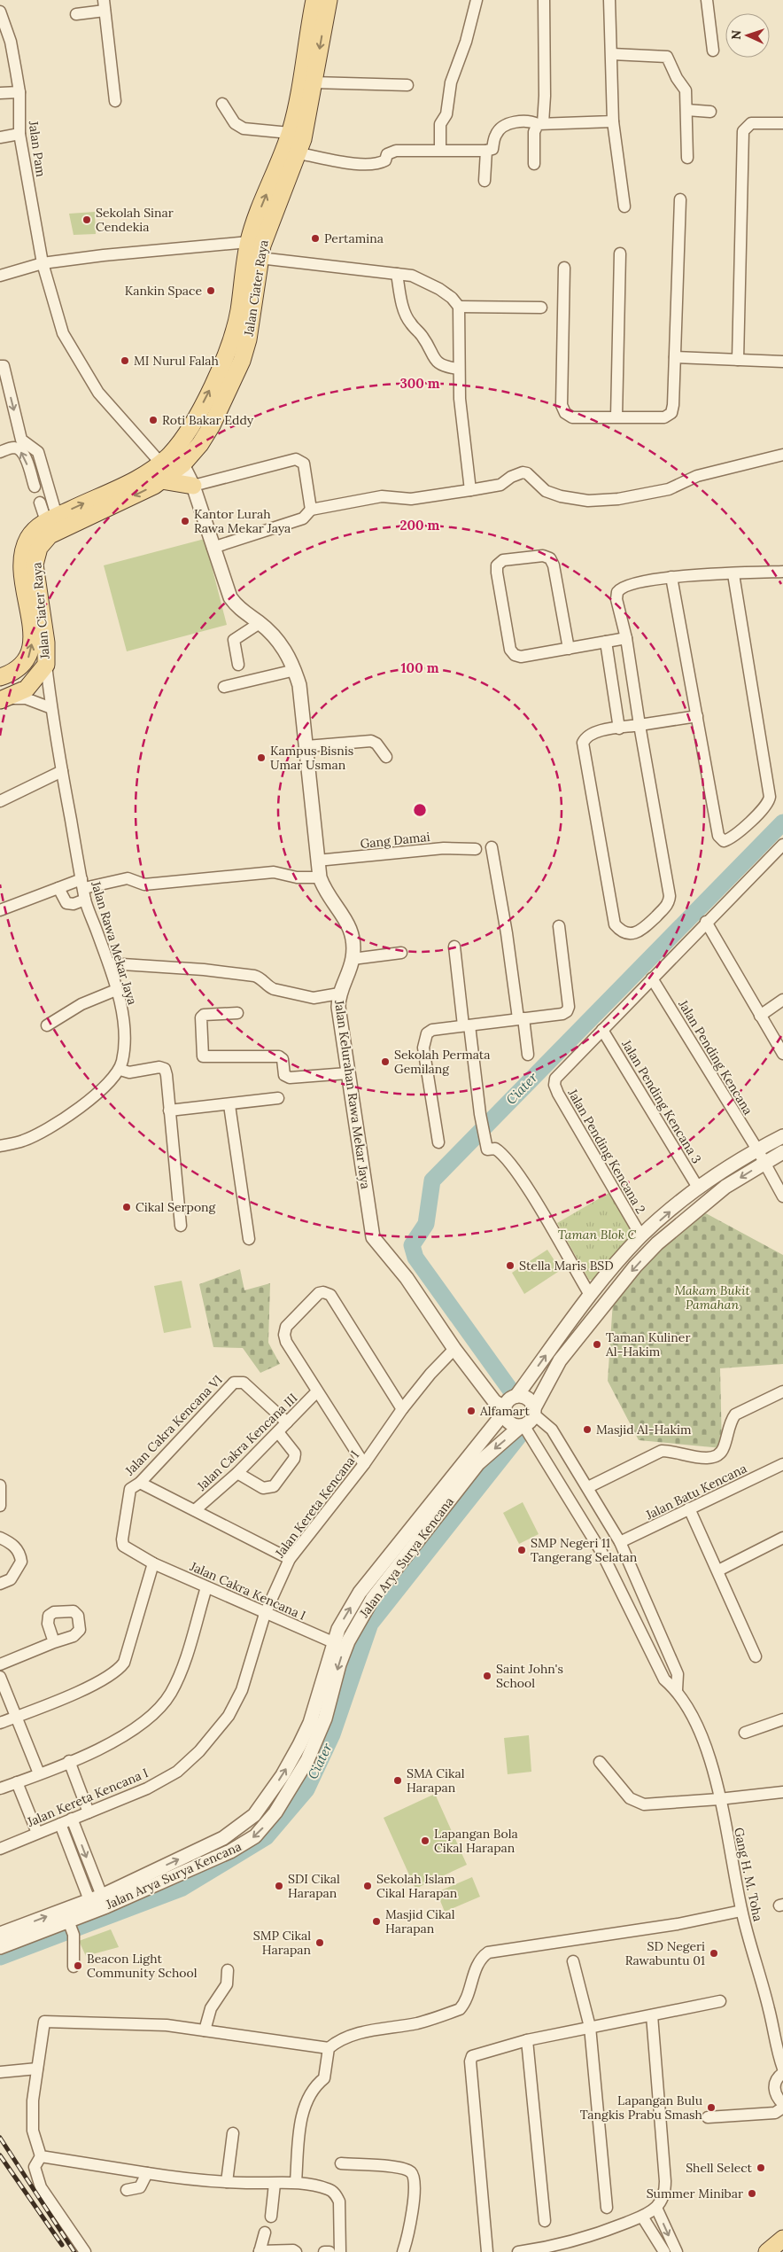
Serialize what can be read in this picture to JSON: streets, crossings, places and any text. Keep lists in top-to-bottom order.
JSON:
{
  "streets": {
    "main road": ["Jalan Ciater Raya"],
    "street": [
      "Jalan Pam",
      "Gang Damai",
      "Jalan Rawa Mekar Jaya",
      "Jalan Pending Kencana",
      "Jalan Kelurahan Rawa Mekar Jaya",
      "Jalan Pending Kencana 3",
      "Jalan Pending Kencana 2",
      "Jalan Cakra Kencana VI",
      "Jalan Cakra Kencana III",
      "Jalan Batu Kencana",
      "Jalan Kereta Kencana I",
      "Jalan Arya Surya Kencana",
      "Jalan Cakra Kencana I",
      "Gang H. M. Toha"
    ]
  },
  "crossings": [
    ["Jalan Pam", "Jalan Ciater Raya"],
    ["Jalan Ciater Raya", "Jalan Rawa Mekar Jaya"],
    ["Jalan Ciater Raya", "Jalan Kelurahan Rawa Mekar Jaya"],
    ["Gang Damai", "Jalan Kelurahan Rawa Mekar Jaya"],
    ["Jalan Kelurahan Rawa Mekar Jaya", "Jalan Kereta Kencana I"],
    ["Jalan Kelurahan Rawa Mekar Jaya", "Jalan Arya Surya Kencana"],
    ["Jalan Pending Kencana 3", "Jalan Pending Kencana 2"],
    ["Jalan Cakra Kencana VI", "Jalan Cakra Kencana III"],
    ["Jalan Cakra Kencana VI", "Jalan Cakra Kencana I"],
    ["Jalan Kereta Kencana I", "Jalan Cakra Kencana I"],
    ["Jalan Arya Surya Kencana", "Jalan Cakra Kencana I"]
  ],
  "water": ["Ciater"],
  "parks": ["Taman Blok C", "Makam Bukit Pamahan"],
  "places": [
    "Sekolah Sinar Cendekia",
    "Pertamina",
    "Kankin Space",
    "MI Nurul Falah",
    "Roti Bakar Eddy",
    "Kantor Lurah Rawa Mekar Jaya",
    "Kampus Bisnis Umar Usman",
    "Sekolah Permata Gemilang",
    "Cikal Serpong",
    "Stella Maris BSD",
    "Taman Kuliner Al-Hakim",
    "Alfamart",
    "Masjid Al-Hakim",
    "SMP Negeri 11 Tangerang Selatan",
    "Saint John's School",
    "SMA Cikal Harapan",
    "Lapangan Bola Cikal Harapan",
    "SDI Cikal Harapan",
    "Sekolah Islam Cikal Harapan",
    "Masjid Cikal Harapan",
    "SMP Cikal Harapan",
    "SD Negeri Rawabuntu 01",
    "Beacon Light Community School",
    "Lapangan Bulu Tangkis Prabu Smash",
    "Shell Select",
    "Summer Minibar"
  ],
  "north": "left",
  "rings": ["300 m", "200 m", "100 m"]
}
